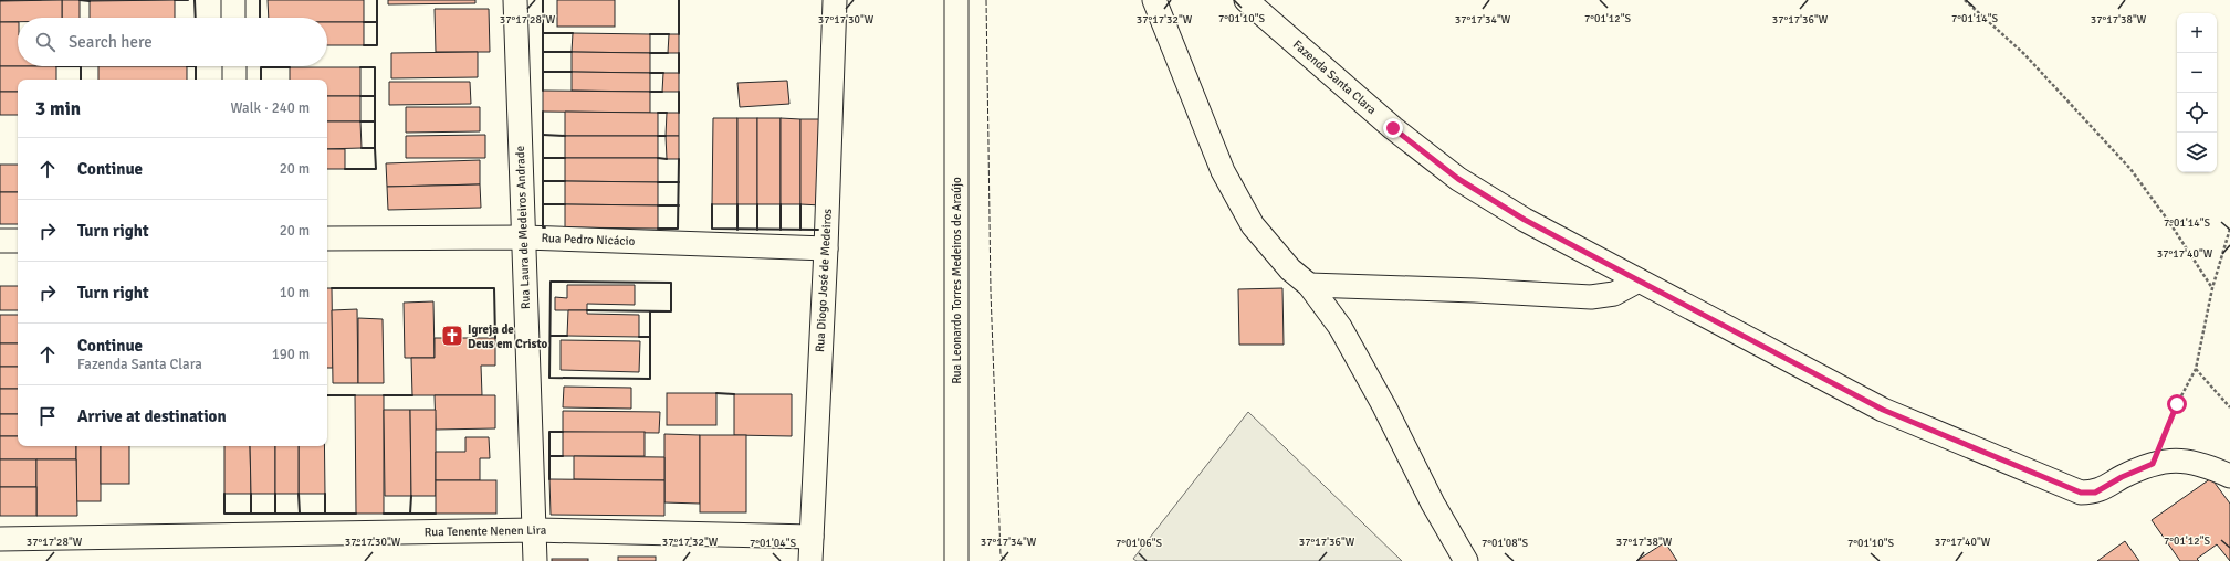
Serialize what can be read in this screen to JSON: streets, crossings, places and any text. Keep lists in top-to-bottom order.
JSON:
{
  "streets": {
    "street": [
      "Fazenda Santa Clara",
      "Rua Laura de Medeiros Andrade",
      "Rua Pedro Nicácio",
      "Rua Diogo José de Medeiros",
      "Rua Leonardo Torres Medeiros de Araújo",
      "Rua Tenente Nenen Lira"
    ]
  },
  "crossings": [
    ["Rua Laura de Medeiros Andrade", "Rua Pedro Nicácio"],
    ["Rua Laura de Medeiros Andrade", "Rua Tenente Nenen Lira"],
    ["Rua Pedro Nicácio", "Rua Diogo José de Medeiros"],
    ["Rua Diogo José de Medeiros", "Rua Tenente Nenen Lira"]
  ],
  "places": {
    "church": ["Igreja de Deus em Cristo"]
  },
  "page": {
    "map_buttons": ["+", "−"],
    "search": "Search here",
    "heading": ["3 min", "Walk · 240 m"],
    "list": [
      ["Continue", "20 m"],
      ["Turn right", "20 m"],
      ["Turn right", "10 m"],
      ["Continue", "Fazenda Santa Clara", "190 m"],
      "Arrive at destination"
    ]
  },
  "coordinates": [
    "7°01'10\"S",
    "7°01'12\"S",
    "7°01'14\"S",
    "37°17'28\"W",
    "37°17'30\"W",
    "37°17'32\"W",
    "37°17'34\"W",
    "37°17'36\"W",
    "37°17'38\"W",
    "37°17'40\"W",
    "7°01'04\"S",
    "7°01'06\"S",
    "7°01'08\"S"
  ]
}
